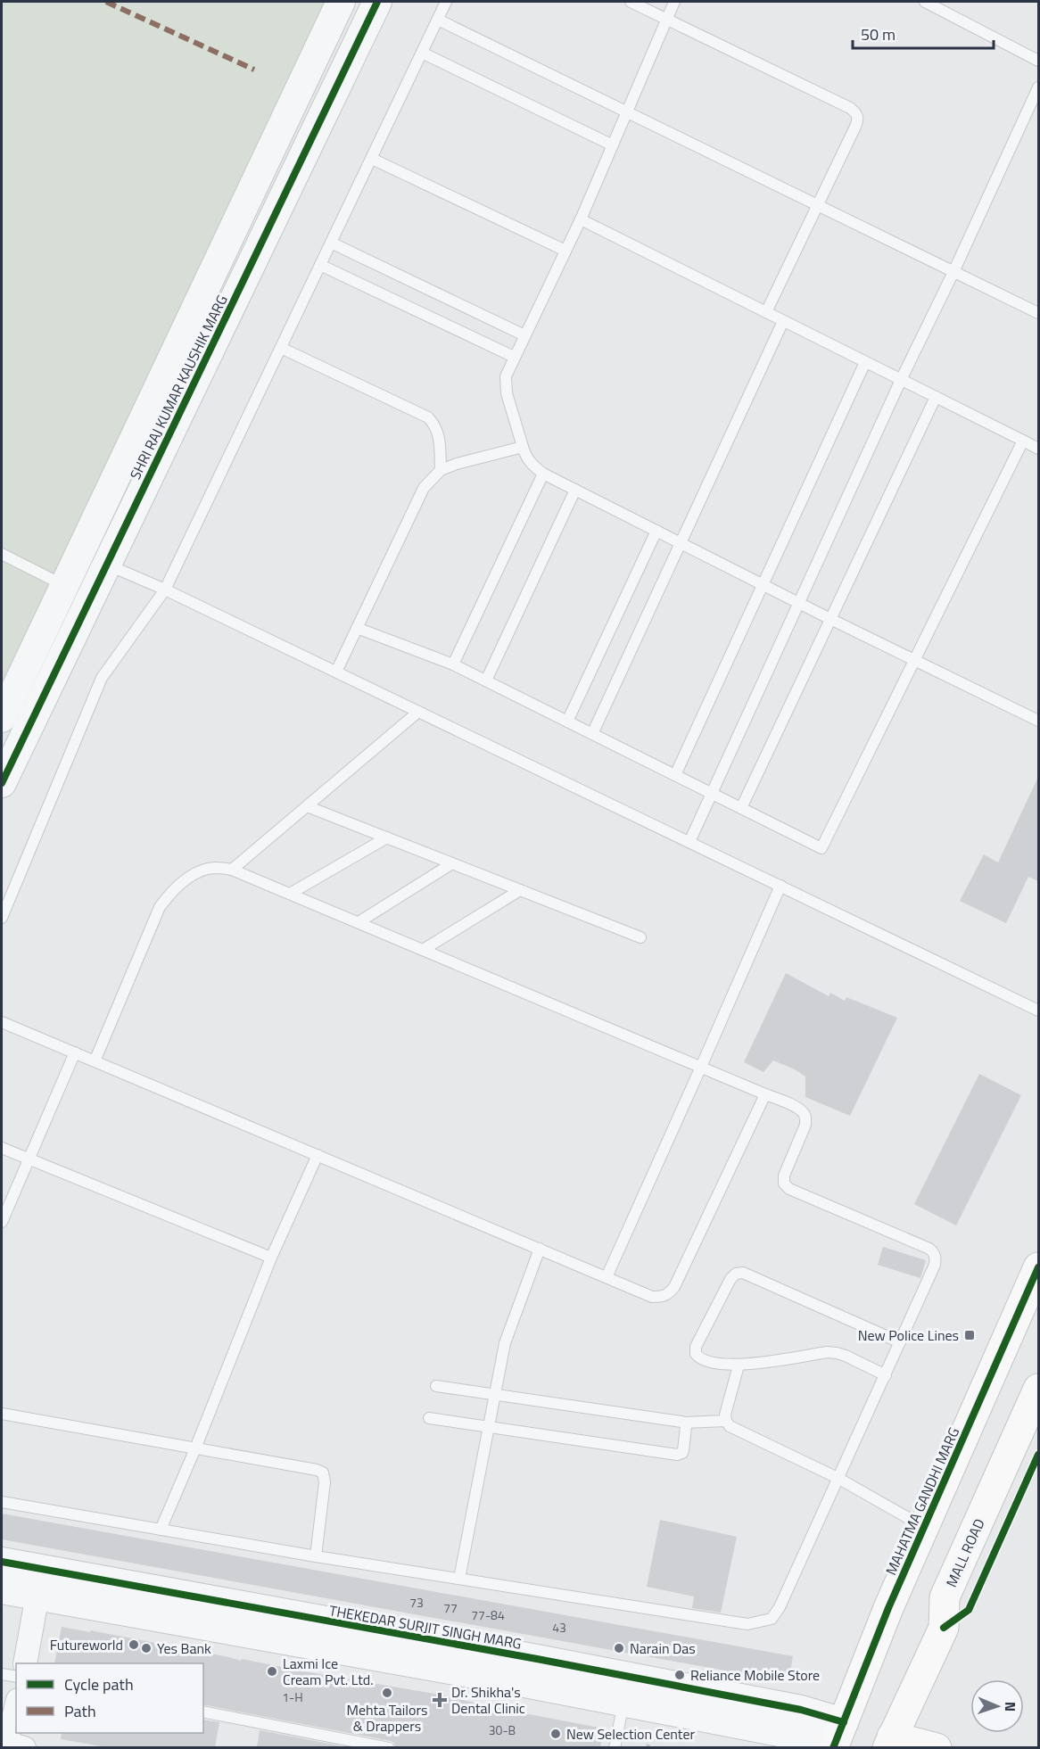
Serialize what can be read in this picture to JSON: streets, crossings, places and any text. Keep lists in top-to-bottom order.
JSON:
{
  "streets": {
    "main road": ["MAHATMA GANDHI MARG", "MALL ROAD"],
    "street": ["SHRI RAJ KUMAR KAUSHIK MARG", "THEKEDAR SURJIT SINGH MARG"]
  },
  "crossings": [
    ["MAHATMA GANDHI MARG", "THEKEDAR SURJIT SINGH MARG"]
  ],
  "places": {
    "transit": ["New Police Lines"],
    "other": [
      "Futureworld",
      "Yes Bank",
      "Narain Das",
      "Laxmi Ice Cream Pvt. Ltd.",
      "Reliance Mobile Store",
      "Mehta Tailors & Drappers",
      "New Selection Center"
    ],
    "health": ["Dr. Shikha's Dental Clinic"]
  },
  "house_numbers": [
    "73",
    "77",
    "77-84",
    "43",
    "1-H",
    "30-B"
  ],
  "legend": ["Cycle path", "Path"],
  "scale_bar": "50 m",
  "north": "right"
}
